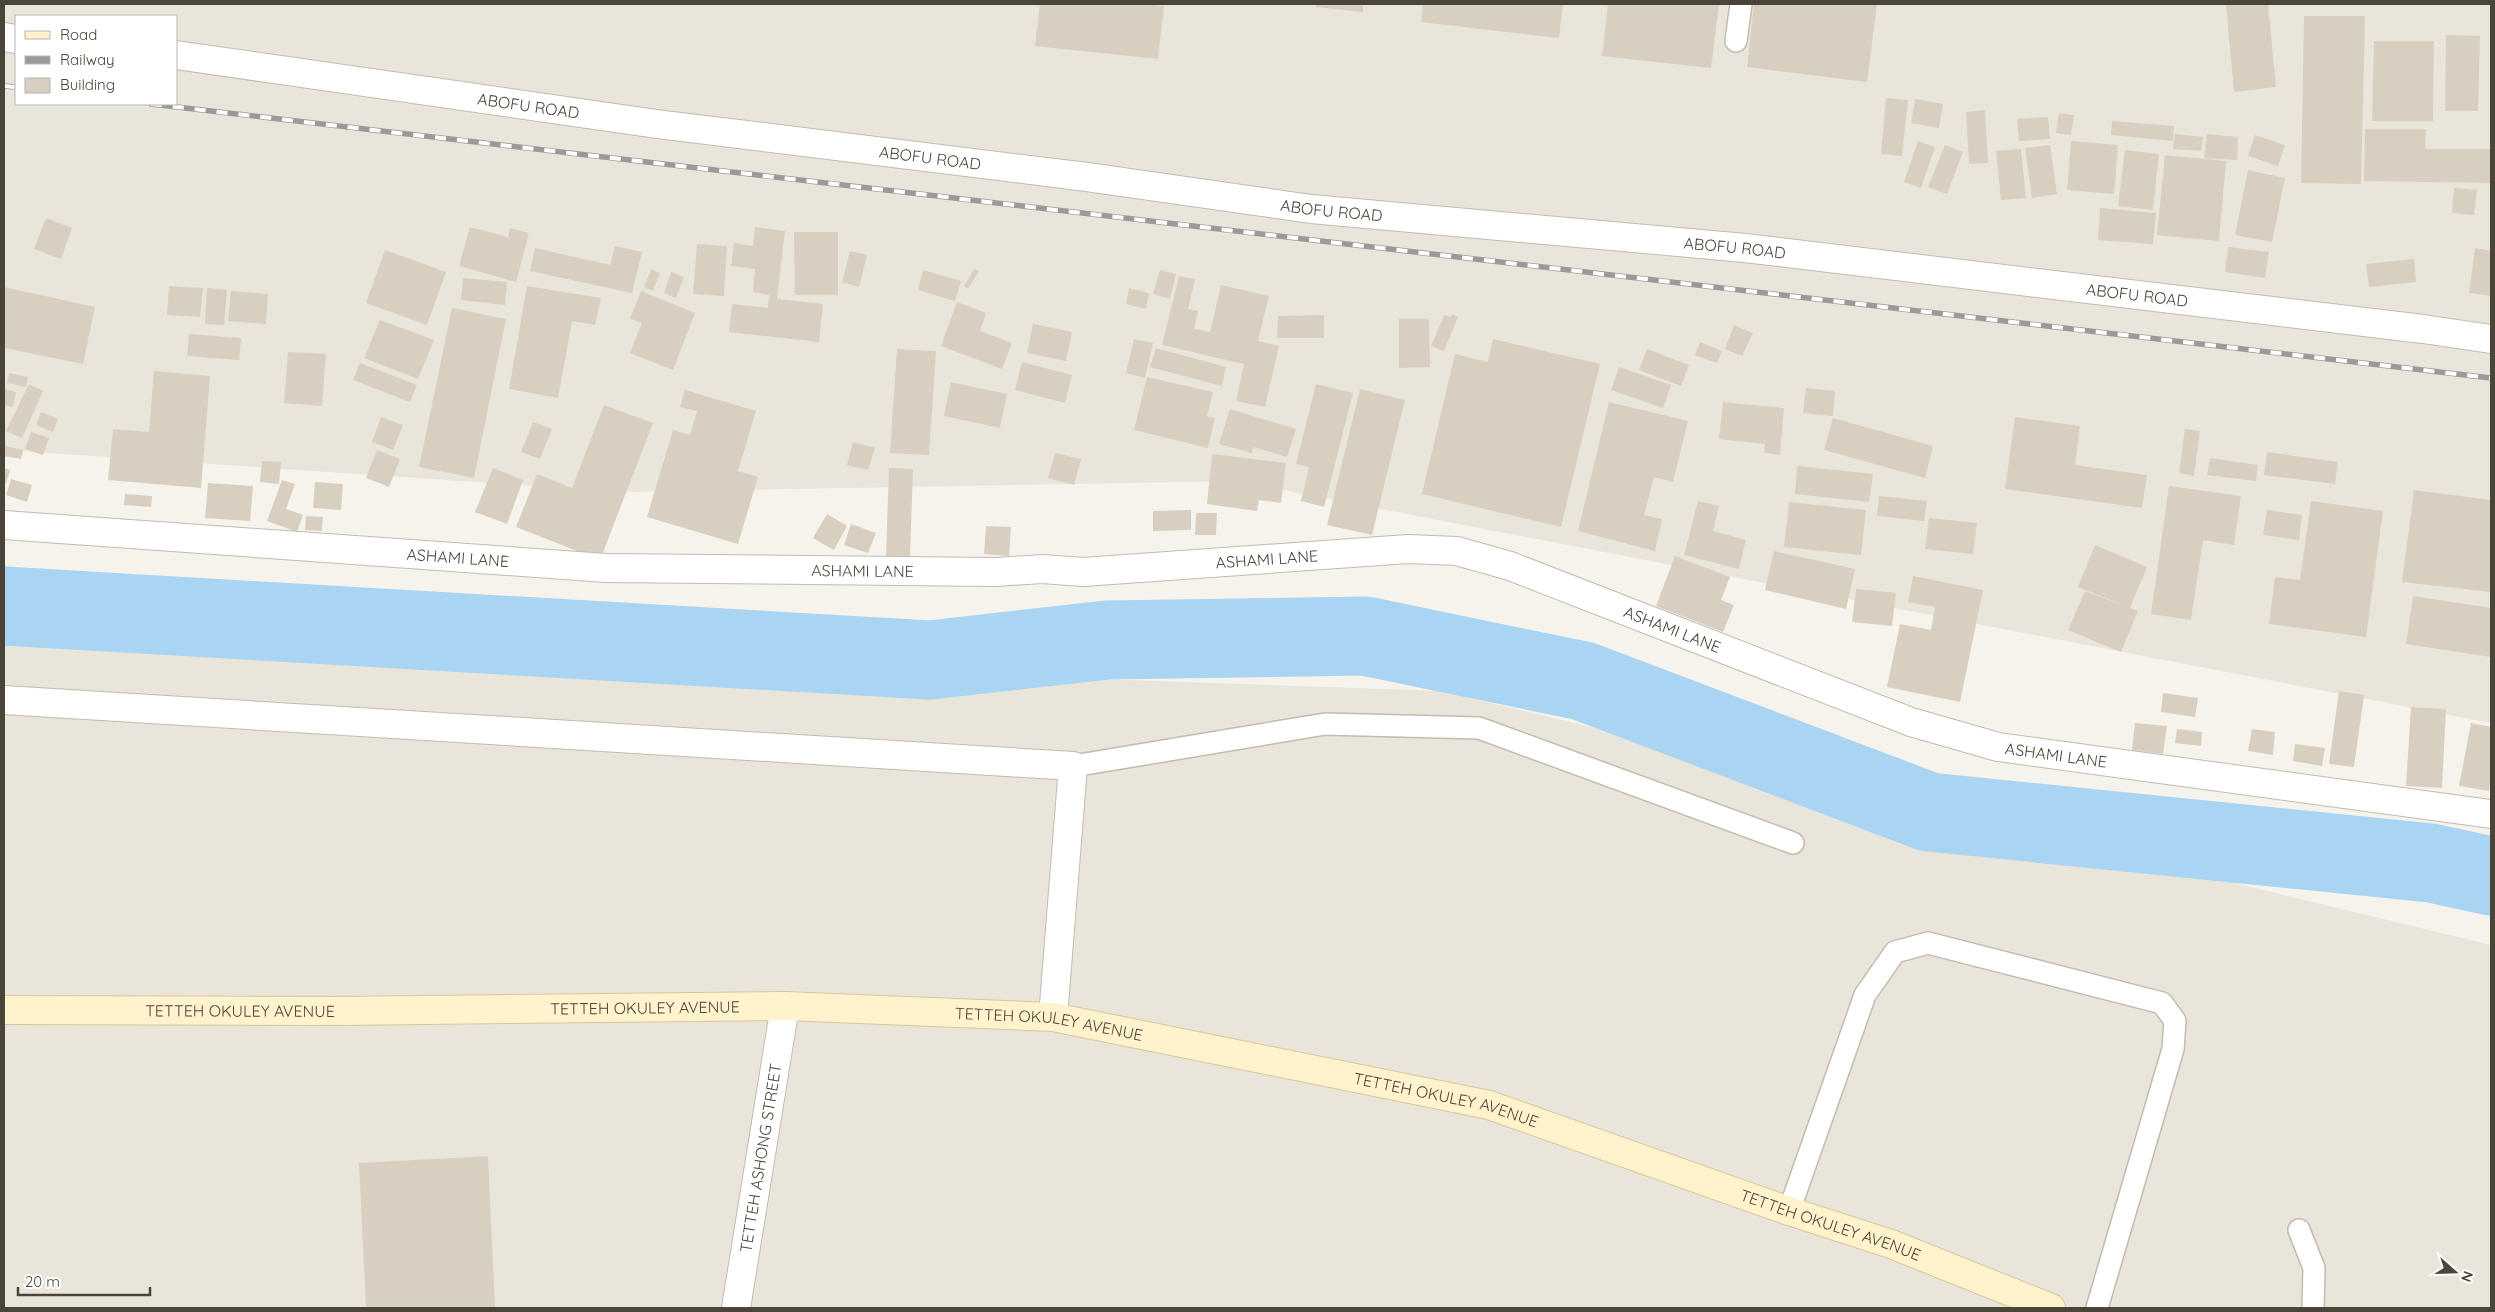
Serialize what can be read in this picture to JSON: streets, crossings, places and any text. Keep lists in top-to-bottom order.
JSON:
{
  "streets": {
    "street": [
      "ABOFU ROAD",
      "ASHAMI LANE",
      "TETTEH OKULEY AVENUE",
      "TETTEH ASHONG STREET"
    ]
  },
  "crossings": [
    ["TETTEH OKULEY AVENUE", "TETTEH ASHONG STREET"]
  ],
  "legend": ["Road", "Railway", "Building"],
  "scale_bar": "20 m",
  "north": "right"
}
